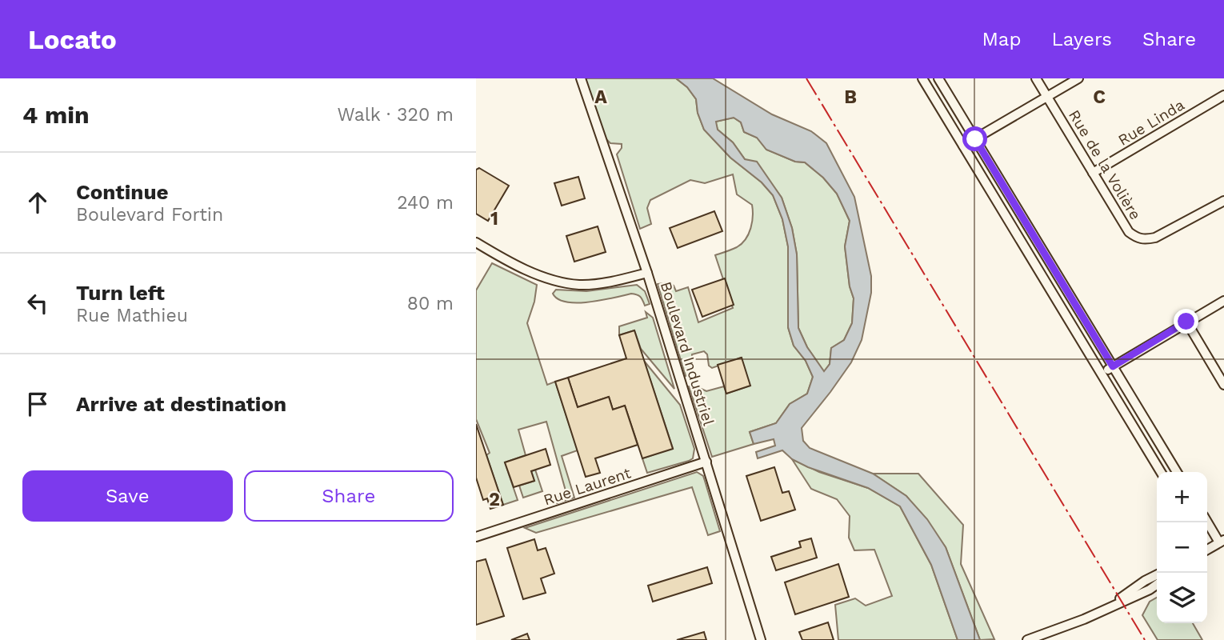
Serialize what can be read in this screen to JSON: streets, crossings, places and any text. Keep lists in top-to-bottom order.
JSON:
{
  "streets": {
    "street": [
      "Rue Linda",
      "Rue de la Volière",
      "Boulevard Industriel",
      "Rue Laurent"
    ]
  },
  "crossings": [
    ["Rue Linda", "Rue de la Volière"],
    ["Boulevard Industriel", "Rue Laurent"]
  ],
  "page": {
    "header": "Locato",
    "nav": ["Map", "Layers", "Share"],
    "heading": ["4 min", "Walk · 320 m"],
    "list": [
      ["Continue", "Boulevard Fortin", "240 m"],
      ["Turn left", "Rue Mathieu", "80 m"],
      "Arrive at destination"
    ],
    "buttons": ["Save", "Share"],
    "map_buttons": ["+", "−"]
  },
  "grid": {
    "columns": ["A", "B", "C"],
    "rows": ["1", "2"]
  }
}
